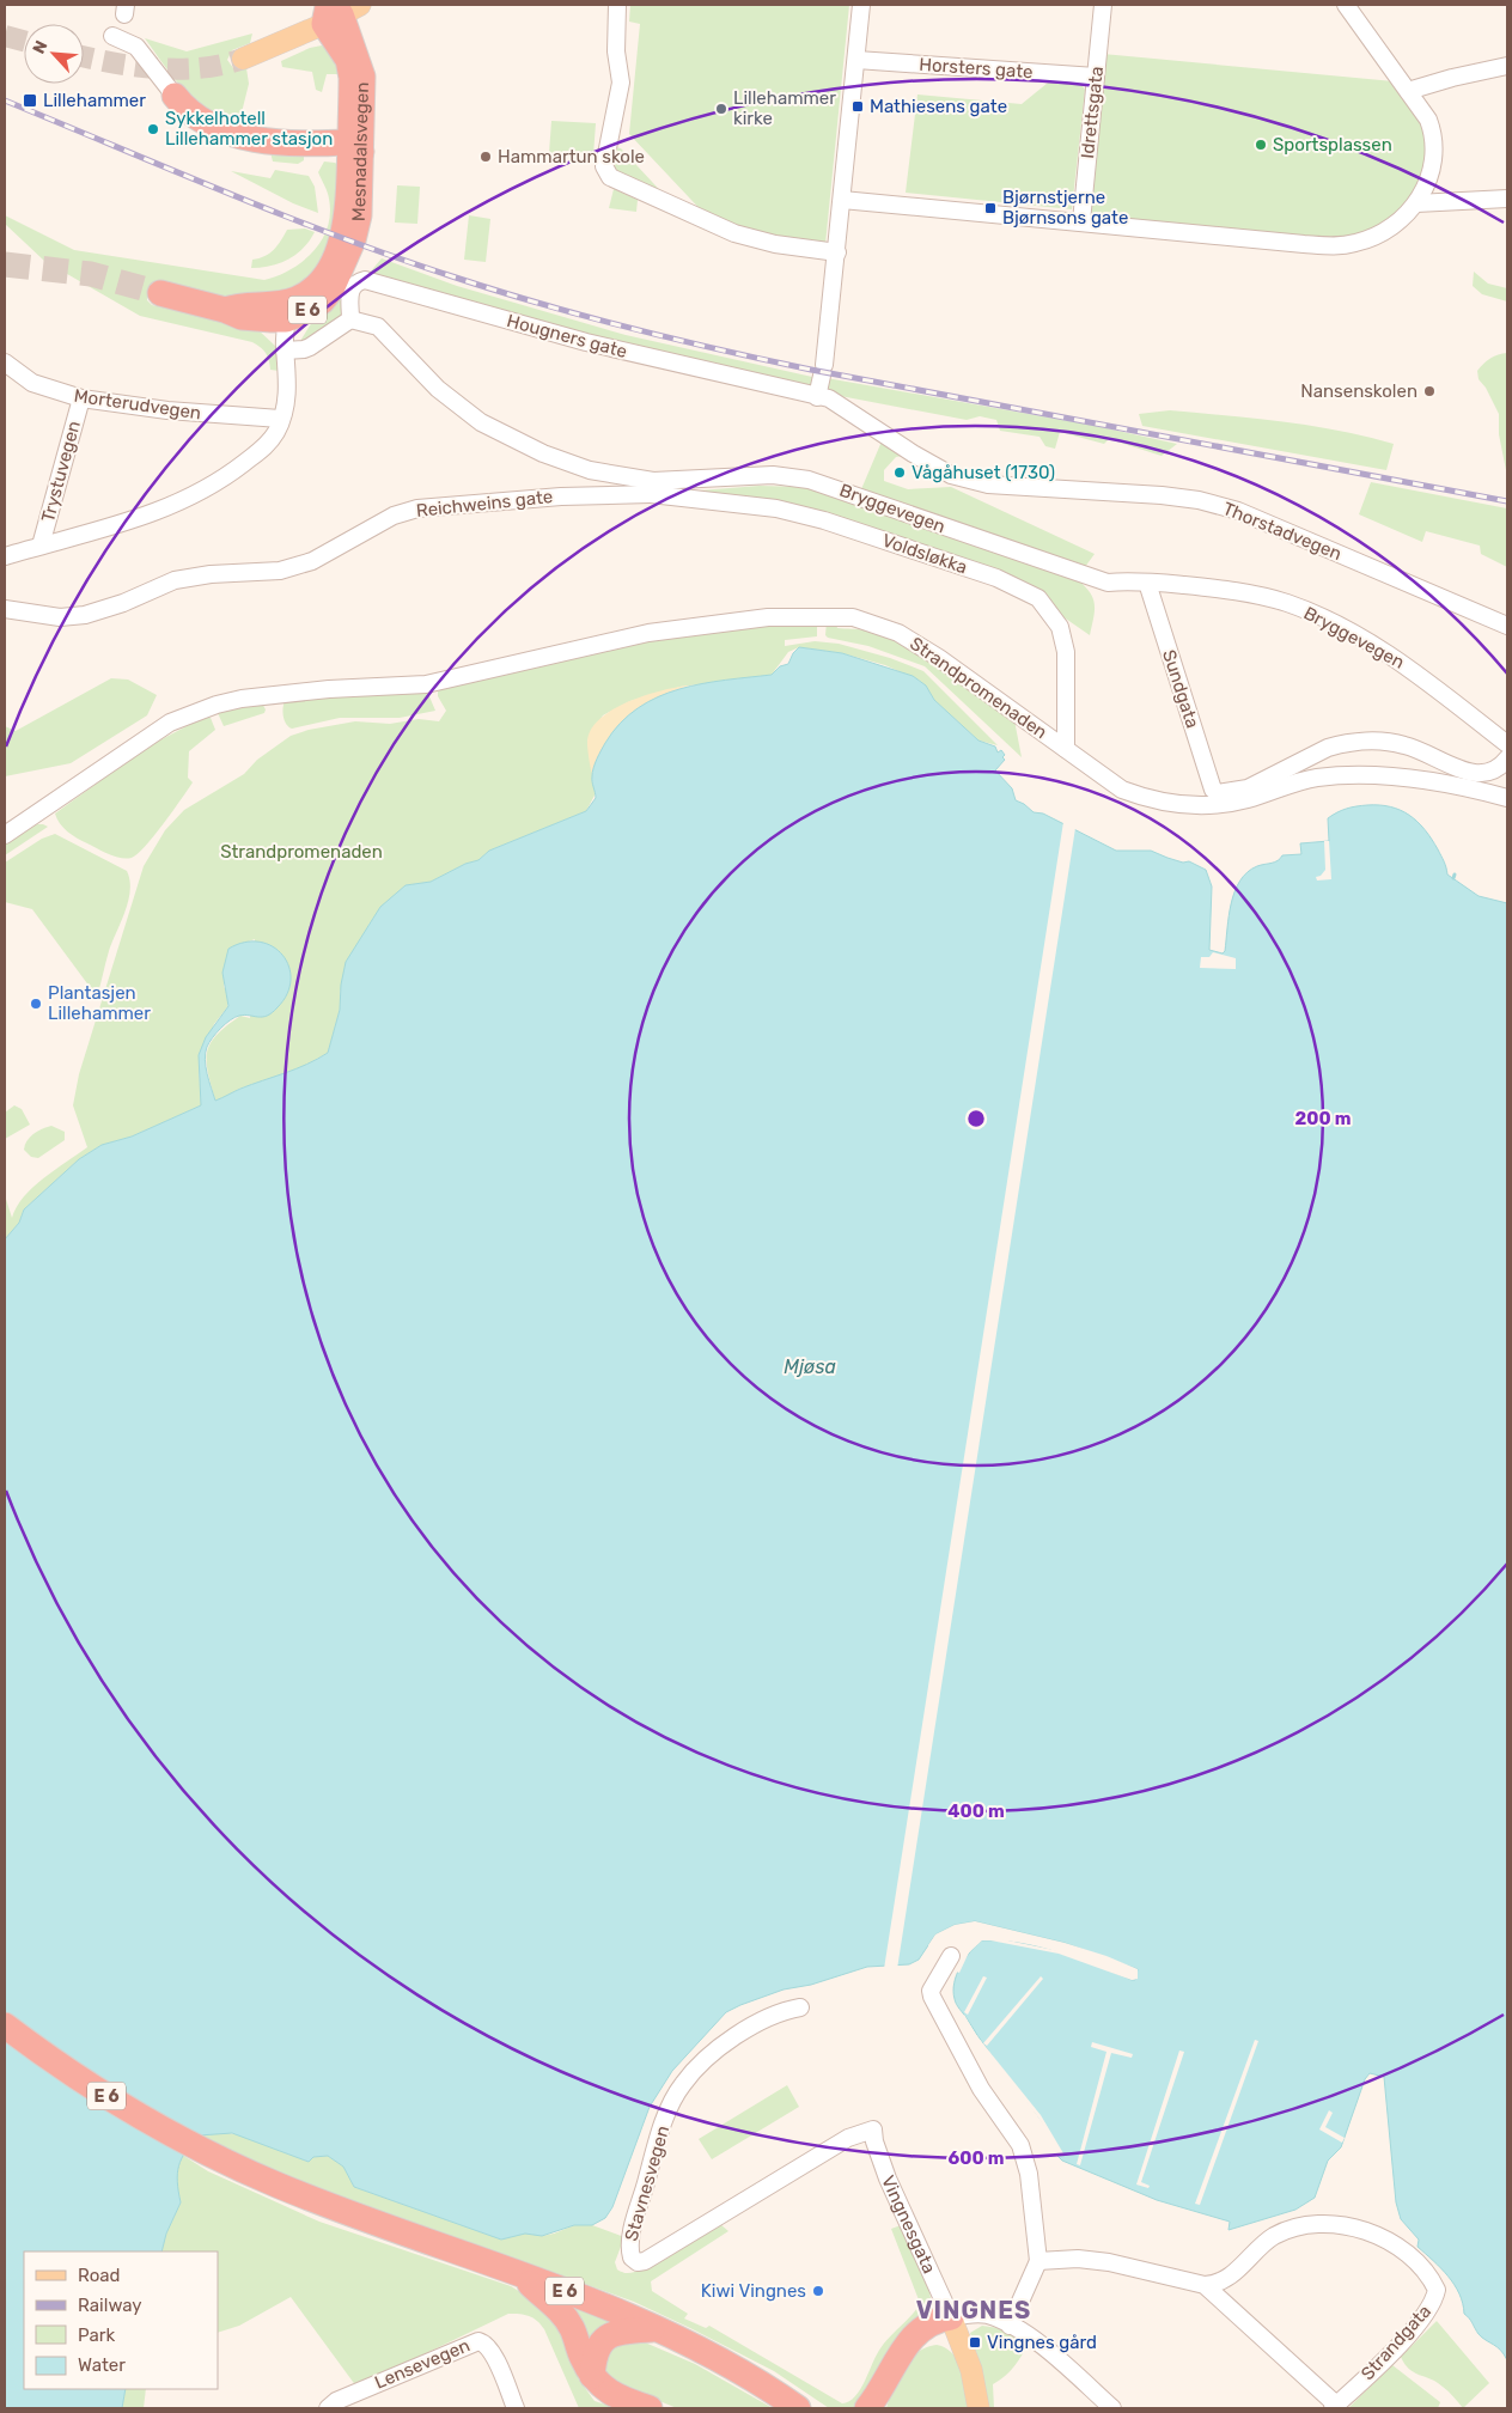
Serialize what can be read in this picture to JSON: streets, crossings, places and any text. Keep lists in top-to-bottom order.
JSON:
{
  "streets": {
    "highway": ["Mesnadalsvegen", "E 6"],
    "main road": ["Vingnesgata"],
    "street": [
      "Horsters gate",
      "Idrettsgata",
      "Hougners gate",
      "Morterudvegen",
      "Trystuvegen",
      "Reichweins gate",
      "Bryggevegen",
      "Thorstadvegen",
      "Voldsløkka",
      "Strandpromenaden",
      "Sundgata",
      "Stavnesvegen",
      "Strandgata",
      "Lensevegen"
    ]
  },
  "crossings": [
    ["Horsters gate", "Idrettsgata"],
    ["Hougners gate", "Bryggevegen"],
    ["Hougners gate", "Thorstadvegen"],
    ["Morterudvegen", "Trystuvegen"],
    ["Reichweins gate", "Bryggevegen"],
    ["Reichweins gate", "Voldsløkka"],
    ["Bryggevegen", "Voldsløkka"],
    ["Bryggevegen", "Sundgata"],
    ["Voldsløkka", "Strandpromenaden"],
    ["Stavnesvegen", "Vingnesgata"]
  ],
  "districts": ["VINGNES"],
  "water": ["Mjøsa"],
  "parks": ["Strandpromenaden"],
  "places": {
    "transit": [
      "Lillehammer",
      "Mathiesens gate",
      "Bjørnstjerne Bjørnsons gate",
      "Vingnes gård"
    ],
    "other": [
      "Lillehammer kirke",
      "Sykkelhotell Lillehammer stasjon",
      "Sportsplassen",
      "Hammartun skole",
      "Nansenskolen",
      "Vågåhuset (1730)",
      "Plantasjen Lillehammer",
      "Kiwi Vingnes"
    ]
  },
  "legend": [
    "Road",
    "Railway",
    "Park",
    "Water"
  ],
  "north": "top left",
  "rings": ["200 m", "400 m", "600 m"]
}
